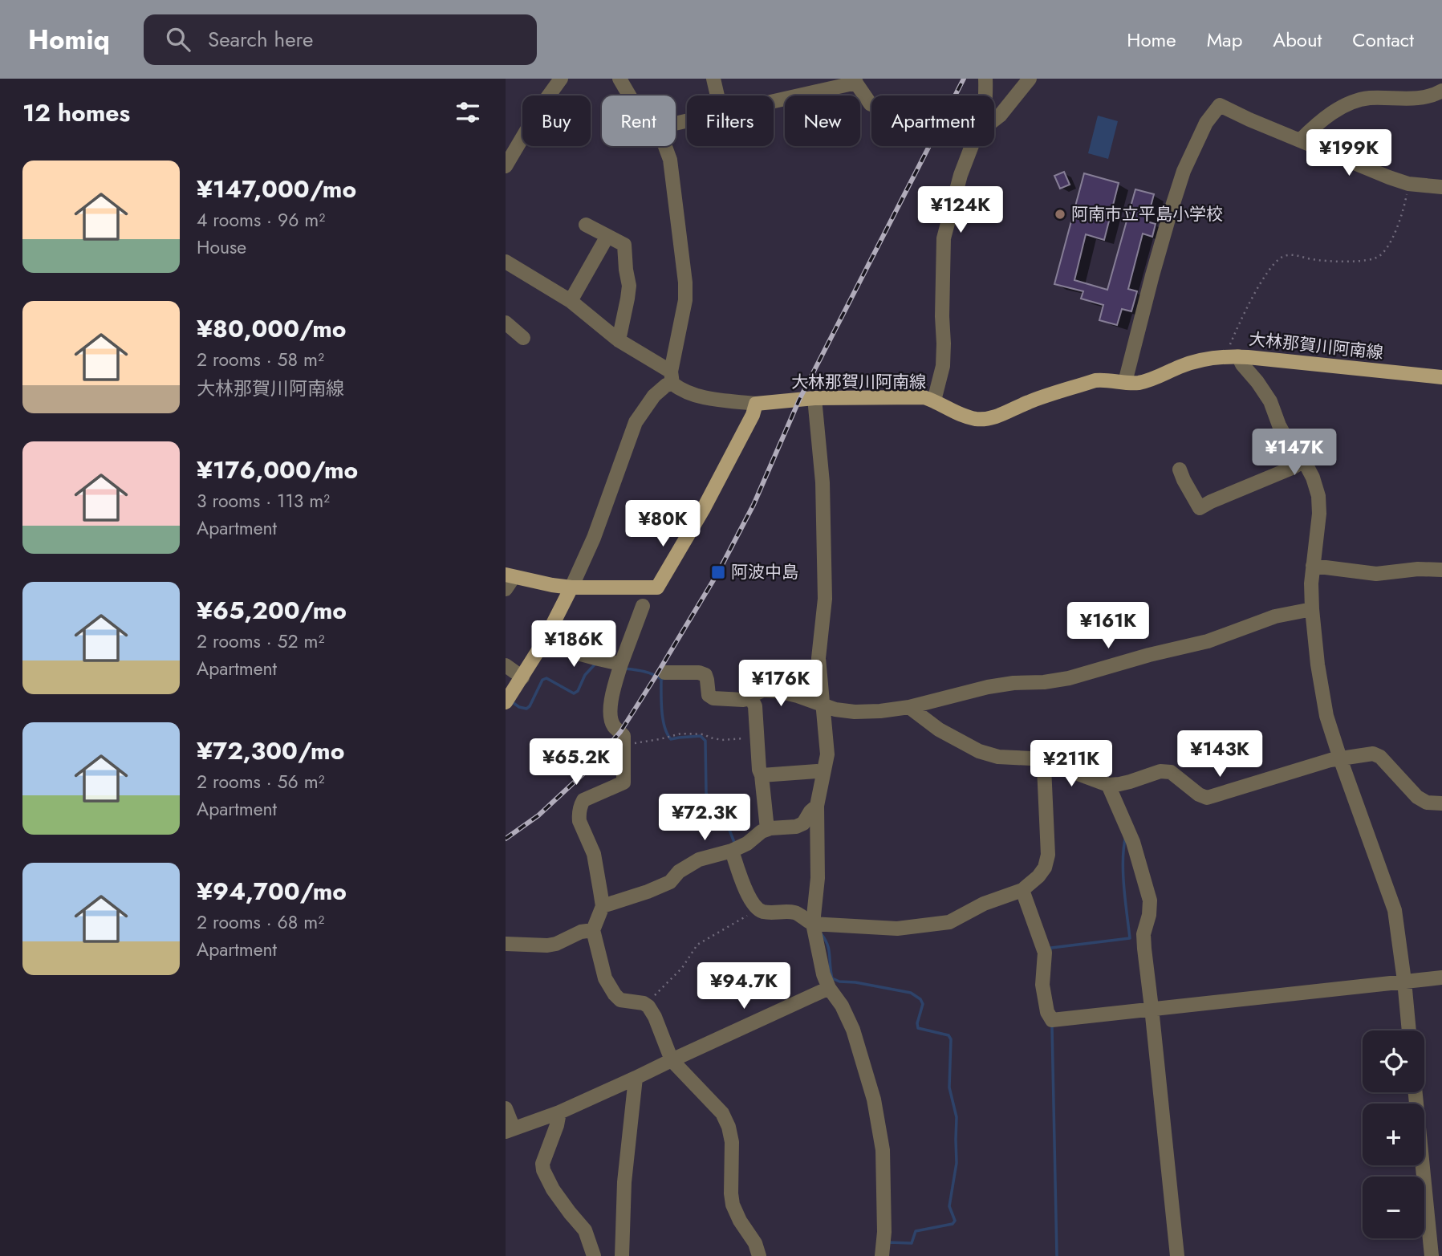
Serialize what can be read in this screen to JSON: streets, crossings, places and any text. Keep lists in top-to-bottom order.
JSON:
{
  "streets": {
    "main road": ["大林那賀川阿南線"]
  },
  "places": {
    "other": ["阿南市立平島小学校"],
    "transit": ["阿波中島"]
  },
  "page": {
    "header": "Homiq",
    "search": "Search here",
    "nav": [
      "Home",
      "Map",
      "About",
      "Contact"
    ],
    "heading": "12 homes",
    "chip": [
      "Buy",
      "Rent",
      "Filters",
      "New",
      "Apartment"
    ],
    "price": [
      "¥199K",
      "¥124K",
      "¥147K",
      "¥80K",
      "¥161K",
      "¥186K",
      "¥176K",
      "¥143K",
      "¥65.2K",
      "¥211K",
      "¥72.3K",
      "¥94.7K"
    ],
    "list": [
      {
        "name": "¥147,000/mo",
        "note": "4 rooms · 96 m² · House"
      },
      {
        "name": "¥80,000/mo",
        "note": "2 rooms · 58 m² · 大林那賀川阿南線"
      },
      {
        "name": "¥176,000/mo",
        "note": "3 rooms · 113 m² · Apartment"
      },
      {
        "name": "¥65,200/mo",
        "note": "2 rooms · 52 m² · Apartment"
      },
      {
        "name": "¥72,300/mo",
        "note": "2 rooms · 56 m² · Apartment"
      },
      {
        "name": "¥94,700/mo",
        "note": "2 rooms · 68 m² · Apartment"
      }
    ],
    "map_buttons": ["+", "−"]
  }
}
